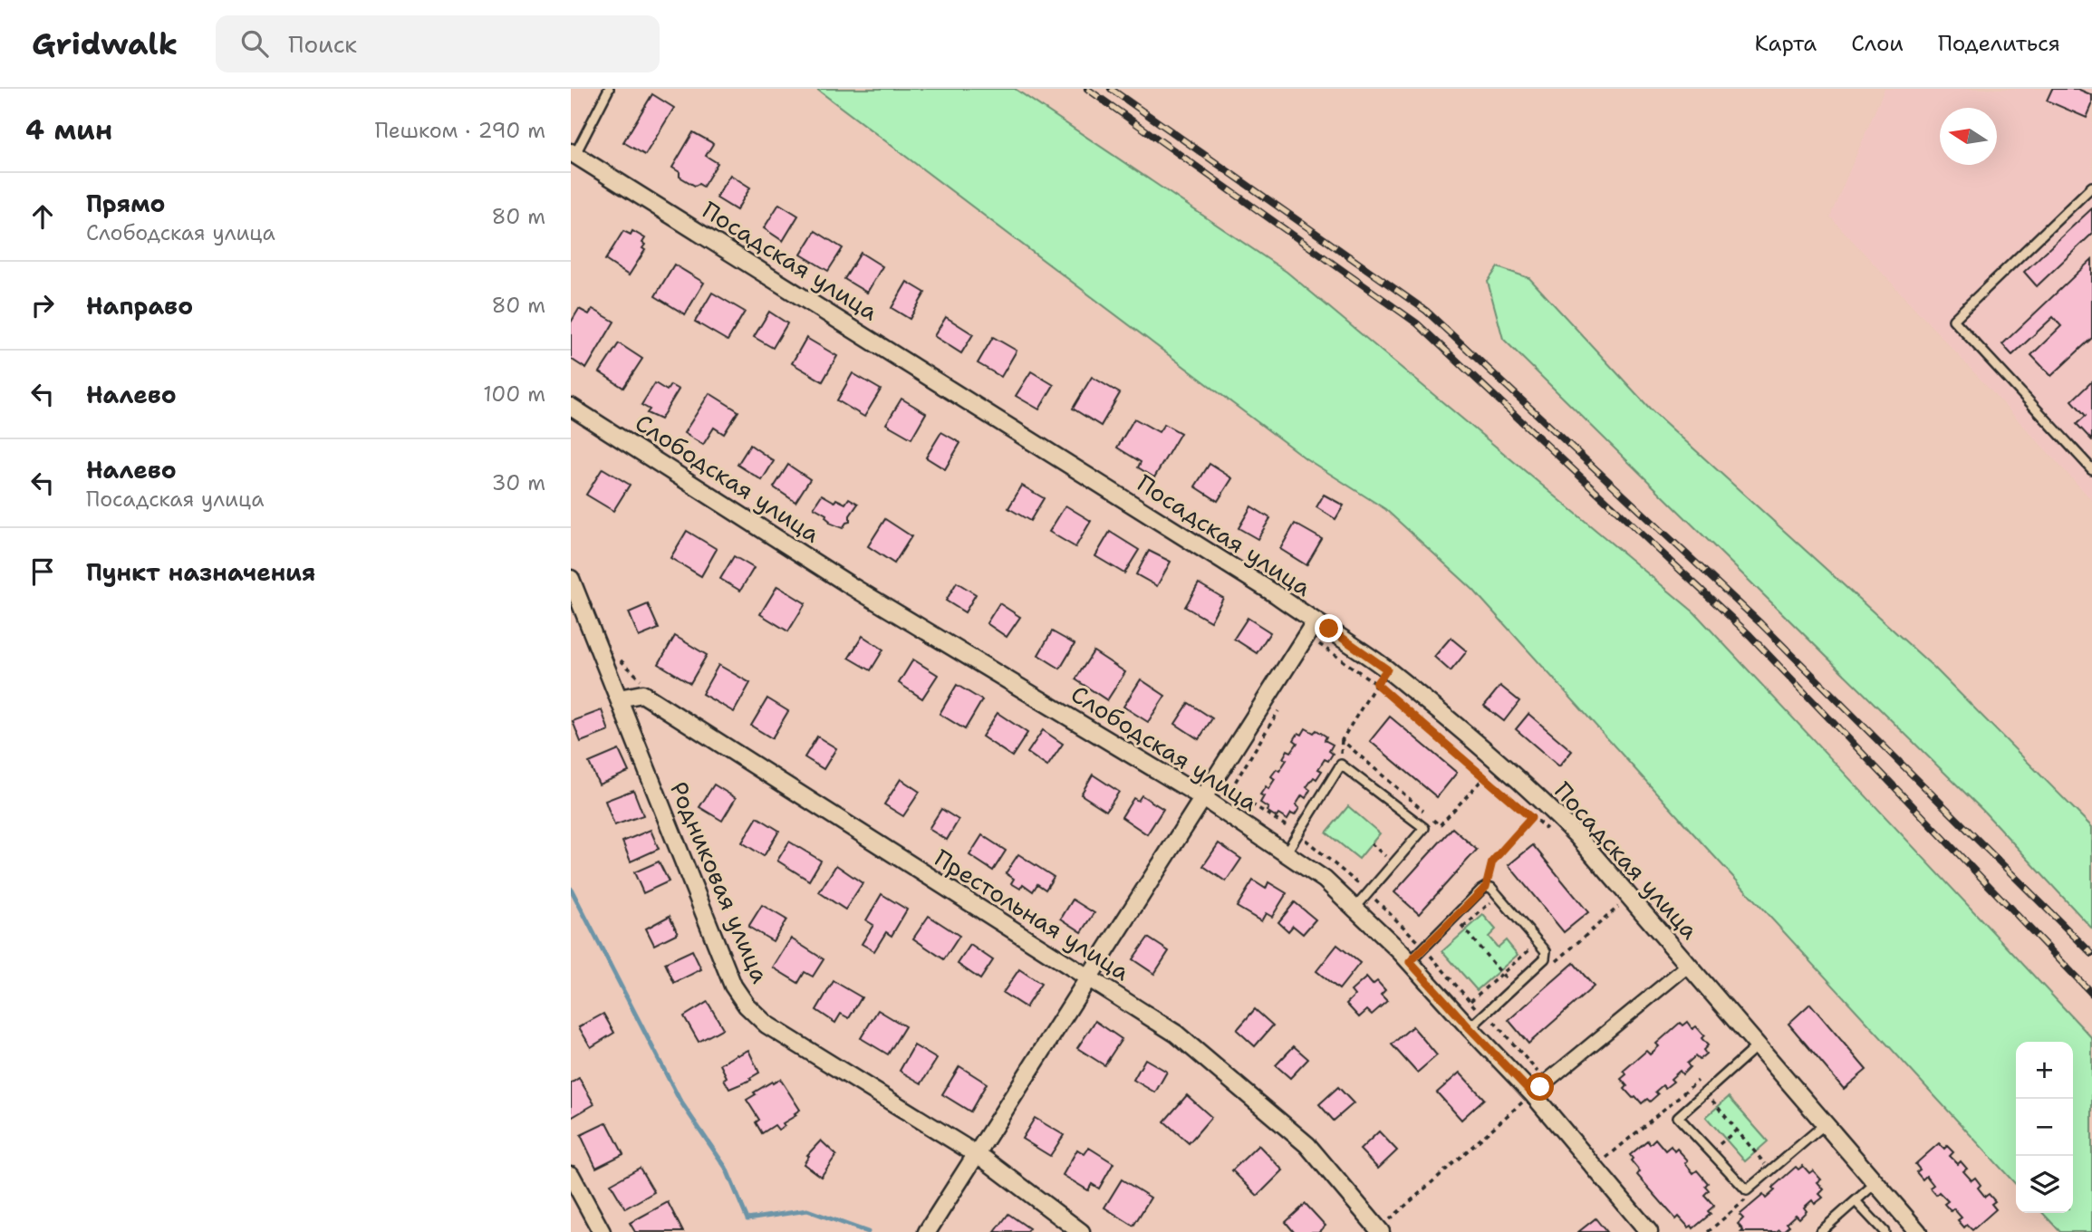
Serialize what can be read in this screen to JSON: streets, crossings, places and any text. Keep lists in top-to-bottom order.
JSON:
{
  "streets": {
    "street": [
      "Посадская улица",
      "Слободская улица",
      "Родниковая улица",
      "Престольная улица"
    ]
  },
  "crossings": [
    ["Родниковая улица", "Престольная улица"]
  ],
  "north": "left",
  "page": {
    "header": "Gridwalk",
    "search": "Поиск",
    "nav": ["Карта", "Слои", "Поделиться"],
    "heading": ["4 мин", "Пешком · 290 m"],
    "list": [
      ["Прямо", "Слободская улица", "80 m"],
      ["Направо", "80 m"],
      ["Налево", "100 m"],
      ["Налево", "Посадская улица", "30 m"],
      "Пункт назначения"
    ],
    "map_buttons": ["+", "−"]
  }
}
